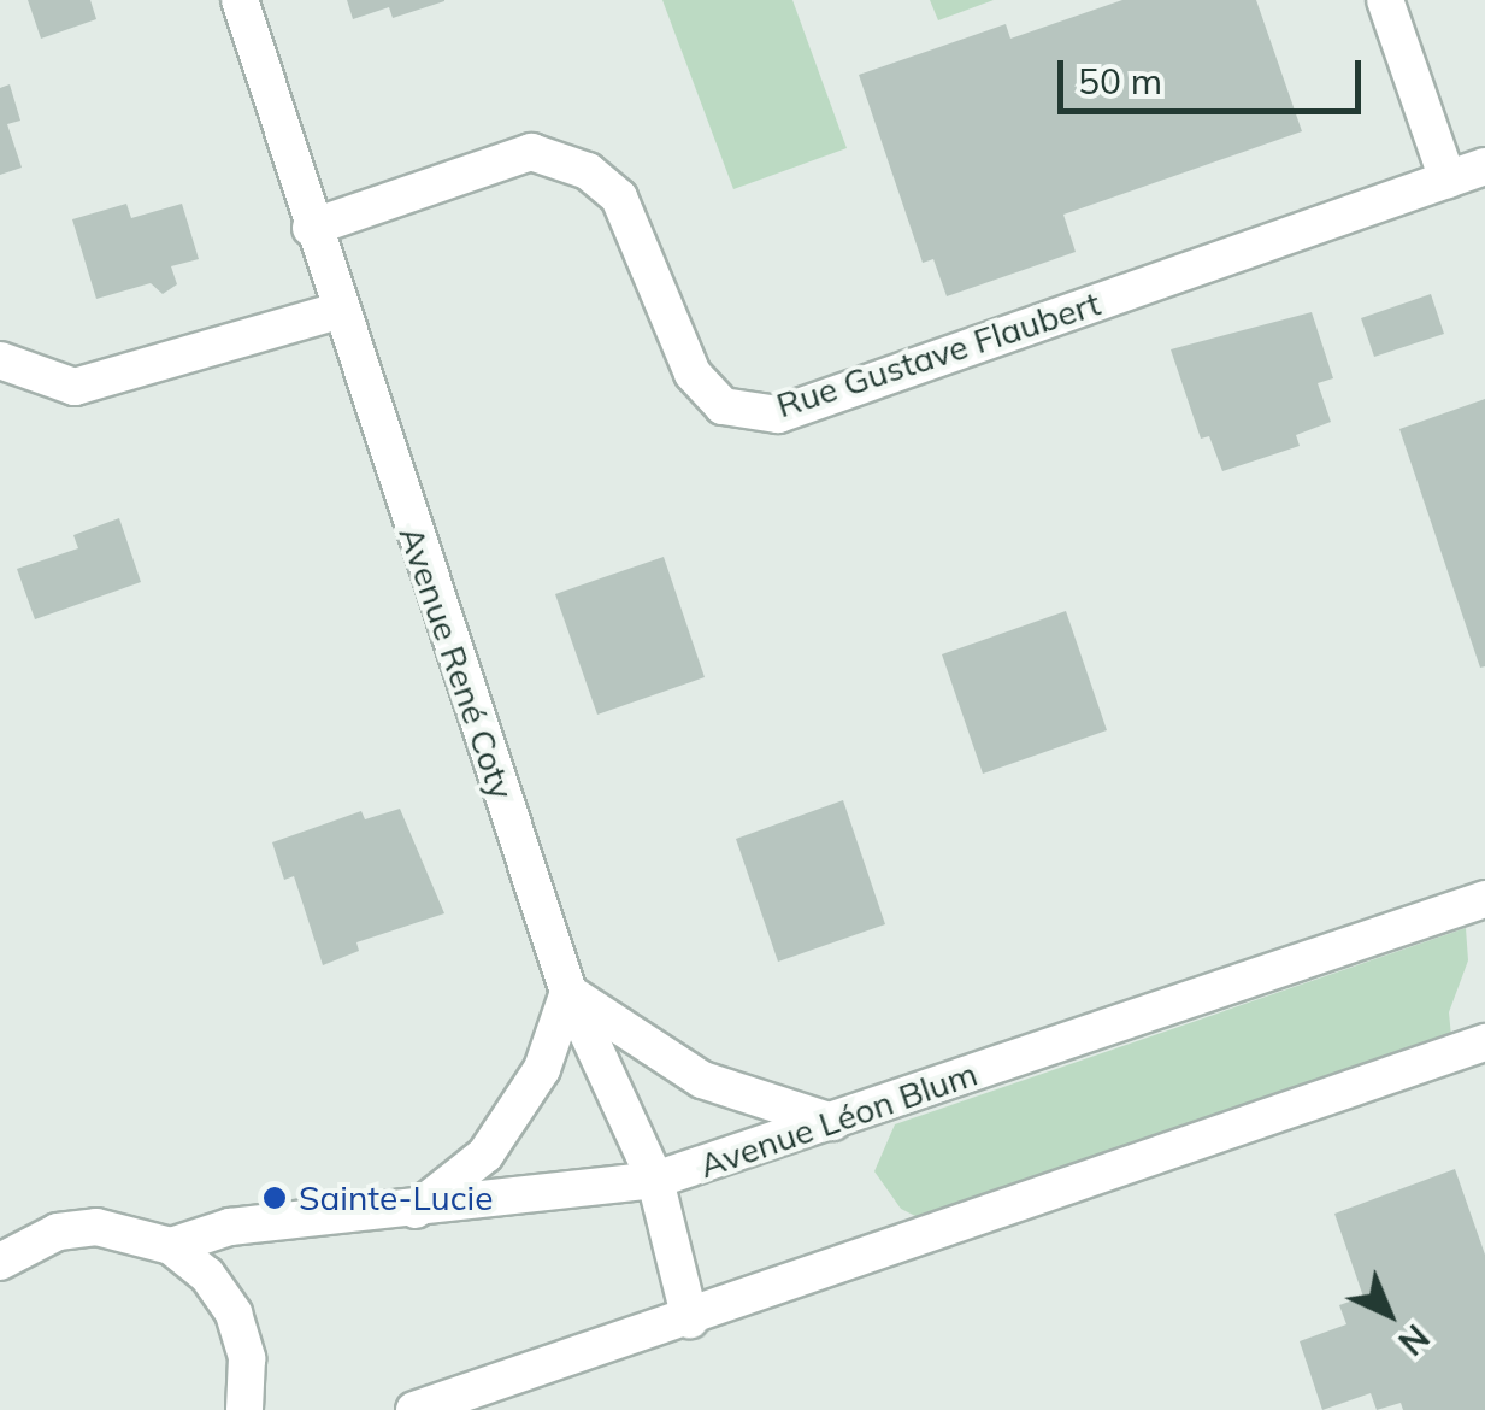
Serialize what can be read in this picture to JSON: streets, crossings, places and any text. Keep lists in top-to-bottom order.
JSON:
{
  "streets": {
    "street": ["Rue Gustave Flaubert", "Avenue René Coty", "Avenue Léon Blum"]
  },
  "crossings": [
    ["Rue Gustave Flaubert", "Avenue René Coty"],
    ["Avenue René Coty", "Avenue Léon Blum"]
  ],
  "places": ["Sainte-Lucie"],
  "scale_bar": "50 m",
  "north": "bottom right"
}
